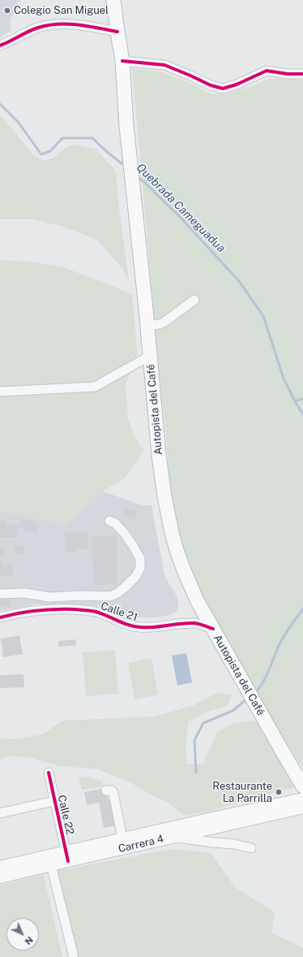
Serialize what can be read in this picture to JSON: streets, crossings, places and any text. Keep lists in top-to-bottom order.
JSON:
{
  "streets": {
    "highway": ["Autopista del Café"],
    "main road": ["Carrera 4"],
    "street": ["Calle 21", "Calle 22"]
  },
  "crossings": [
    ["Autopista del Café", "Calle 21"],
    ["Calle 22", "Carrera 4"]
  ],
  "water": ["Quebrada Cameguadua"],
  "places": ["Colegio San Miguel", "Restaurante La Parrilla"],
  "north": "bottom right"
}
